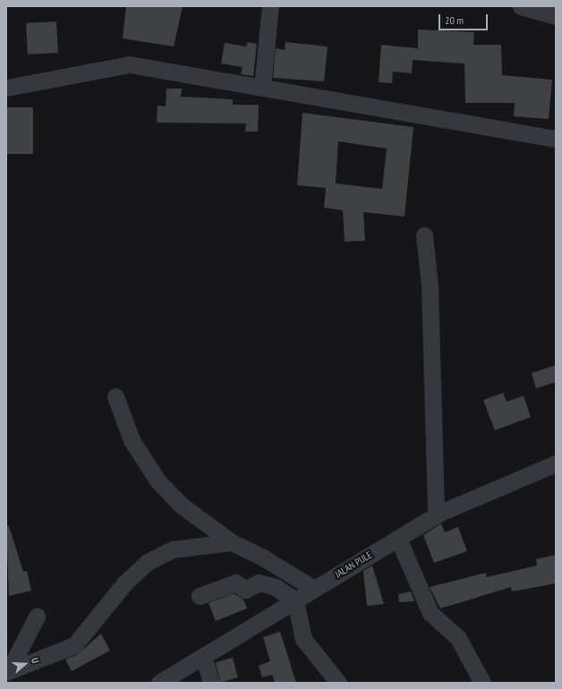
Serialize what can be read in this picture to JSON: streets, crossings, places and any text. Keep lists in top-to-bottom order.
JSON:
{
  "streets": {
    "street": ["JALAN PULE"]
  },
  "scale_bar": "20 m",
  "north": "right"
}
